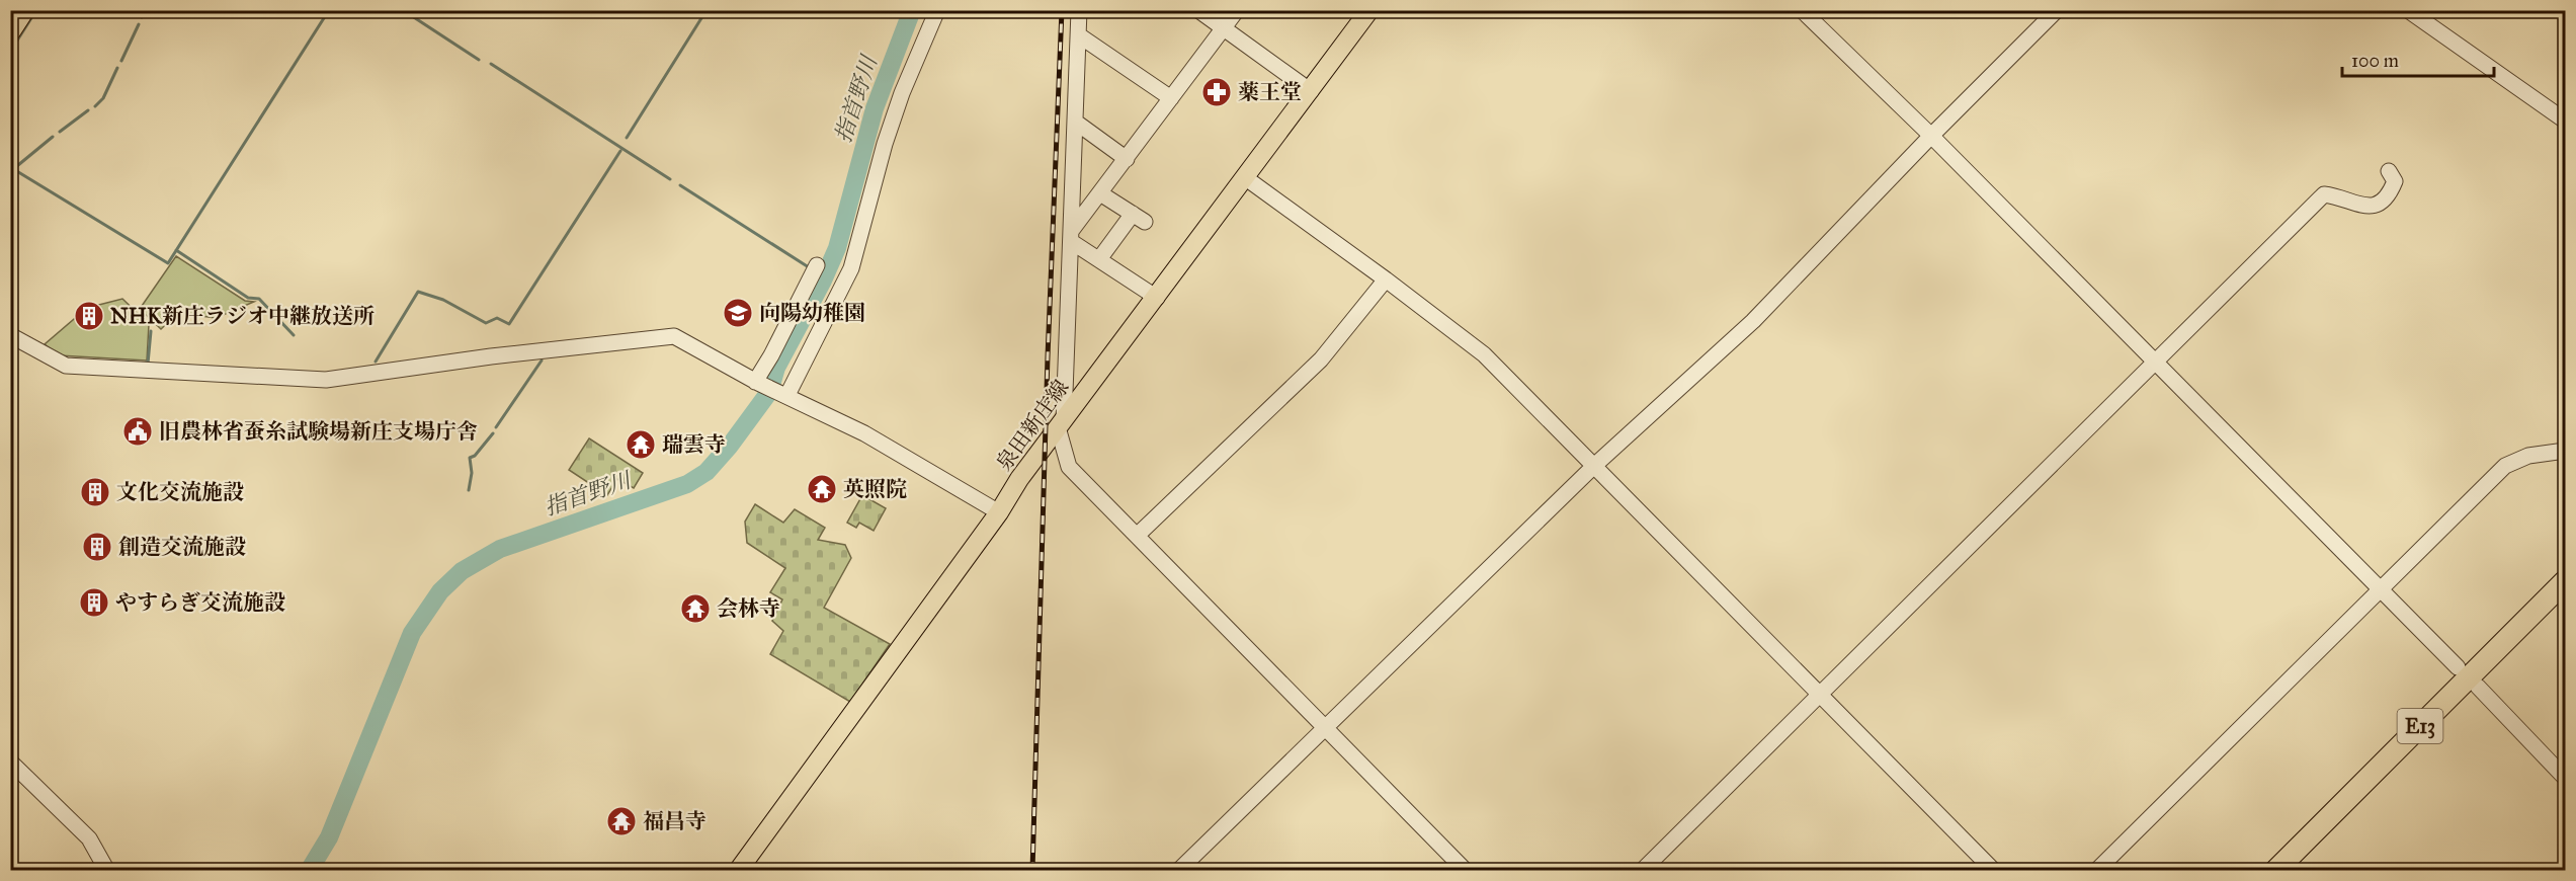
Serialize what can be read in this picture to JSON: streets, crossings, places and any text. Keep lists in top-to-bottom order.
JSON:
{
  "streets": {
    "highway": ["E13"],
    "main road": ["泉田新庄線"]
  },
  "water": ["指首野川"],
  "places": {
    "pharmacy": ["薬王堂"],
    "school or university": ["向陽幼稚園"],
    "building": [
      "NHK新庄ラジオ中継放送所",
      "文化交流施設",
      "創造交流施設",
      "やすらぎ交流施設"
    ],
    "public building": ["旧農林省蚕糸試験場新庄支場庁舎"],
    "temple": [
      "瑞雲寺",
      "英照院",
      "会林寺",
      "福昌寺"
    ]
  },
  "scale_bar": "100 m"
}
